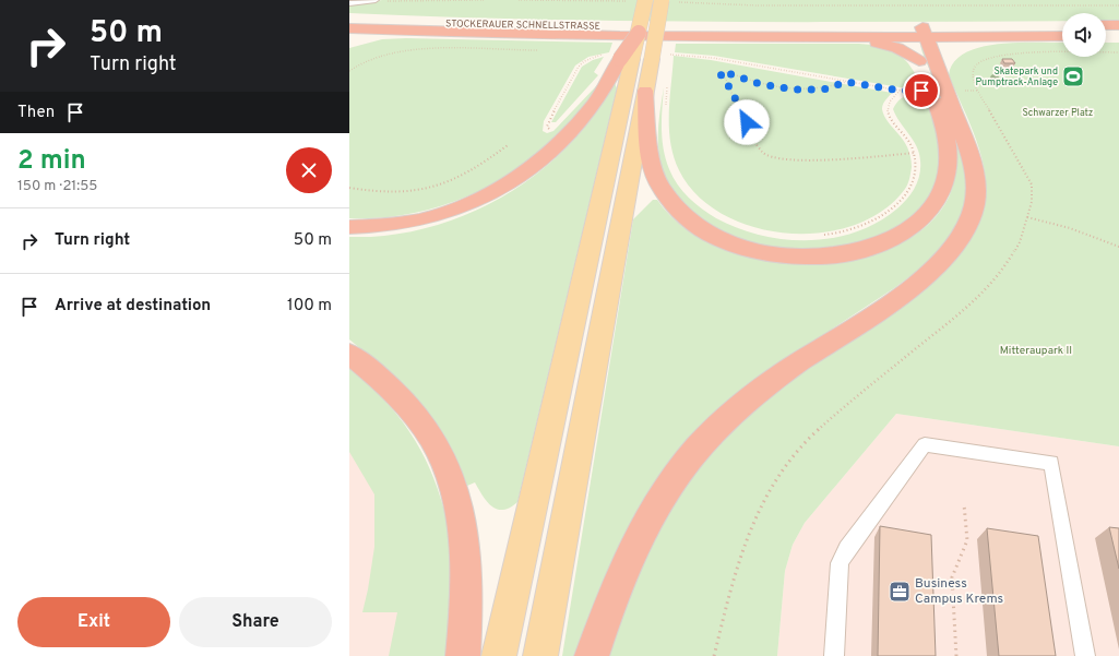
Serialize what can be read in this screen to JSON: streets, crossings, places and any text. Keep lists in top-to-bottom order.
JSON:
{
  "streets": {
    "highway": ["STOCKERAUER SCHNELLSTRASSE"]
  },
  "parks": ["Schwarzer Platz", "Mitteraupark II"],
  "places": {
    "sports": ["Skatepark und Pumptrack-Anlage"],
    "office": ["Business Campus Krems"]
  },
  "page": {
    "turn": ["50 m", "Turn right"],
    "then": "Then",
    "heading": ["2 min", "150 m · 21:55"],
    "list": [
      {
        "name": "Turn right",
        "value": "50 m"
      },
      {
        "name": "Arrive at destination",
        "value": "100 m"
      }
    ],
    "buttons": ["Exit", "Share"]
  }
}
